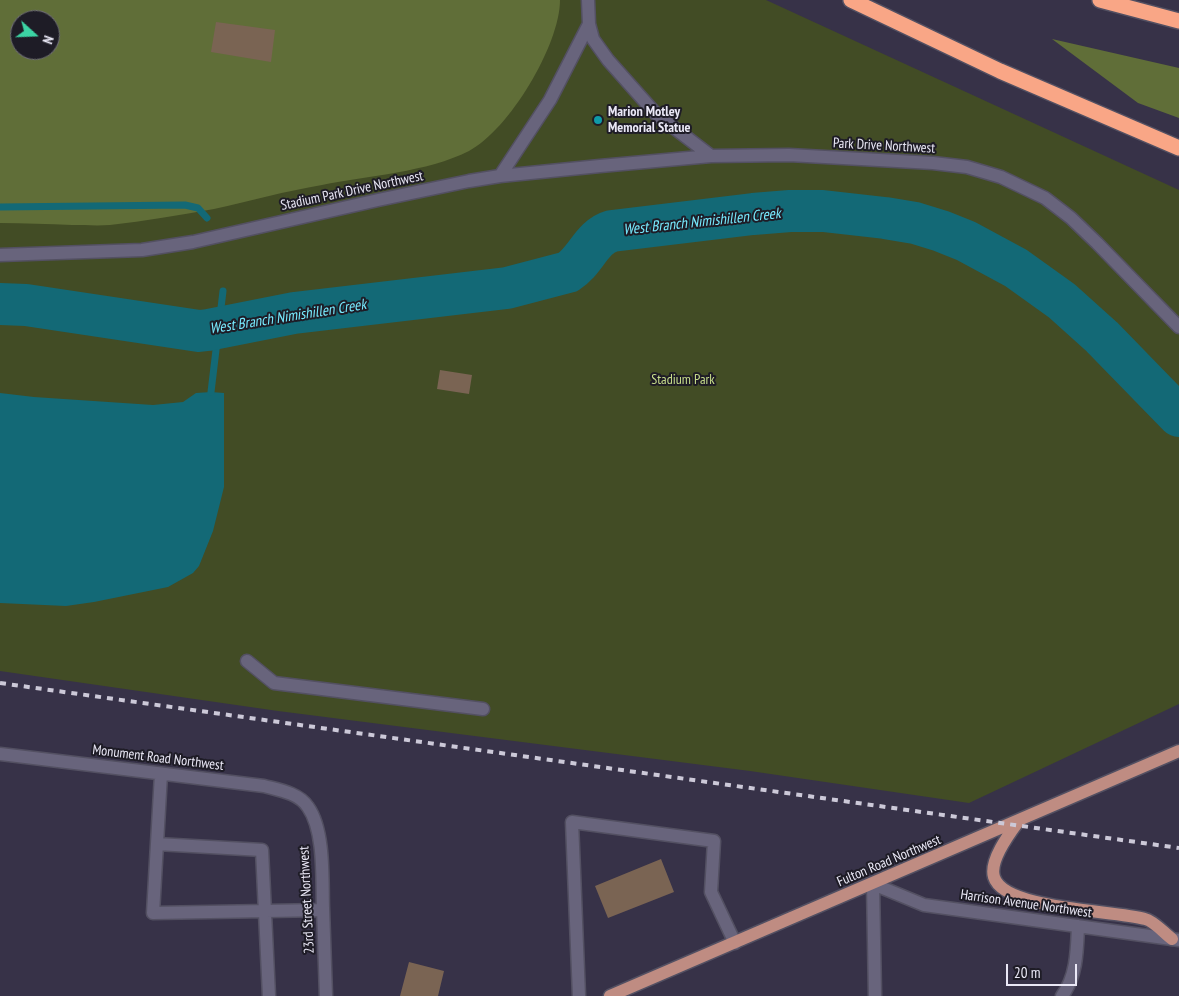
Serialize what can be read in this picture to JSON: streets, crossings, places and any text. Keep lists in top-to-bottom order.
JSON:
{
  "streets": {
    "main road": ["Fulton Road Northwest"],
    "street": [
      "Park Drive Northwest",
      "Stadium Park Drive Northwest",
      "Monument Road Northwest",
      "23rd Street Northwest",
      "Harrison Avenue Northwest"
    ]
  },
  "crossings": [
    ["Park Drive Northwest", "Stadium Park Drive Northwest"],
    ["Monument Road Northwest", "23rd Street Northwest"],
    ["Fulton Road Northwest", "Harrison Avenue Northwest"]
  ],
  "water": ["West Branch Nimishillen Creek"],
  "parks": ["Stadium Park"],
  "places": ["Marion Motley Memorial Statue"],
  "scale_bar": "20 m",
  "north": "right"
}
